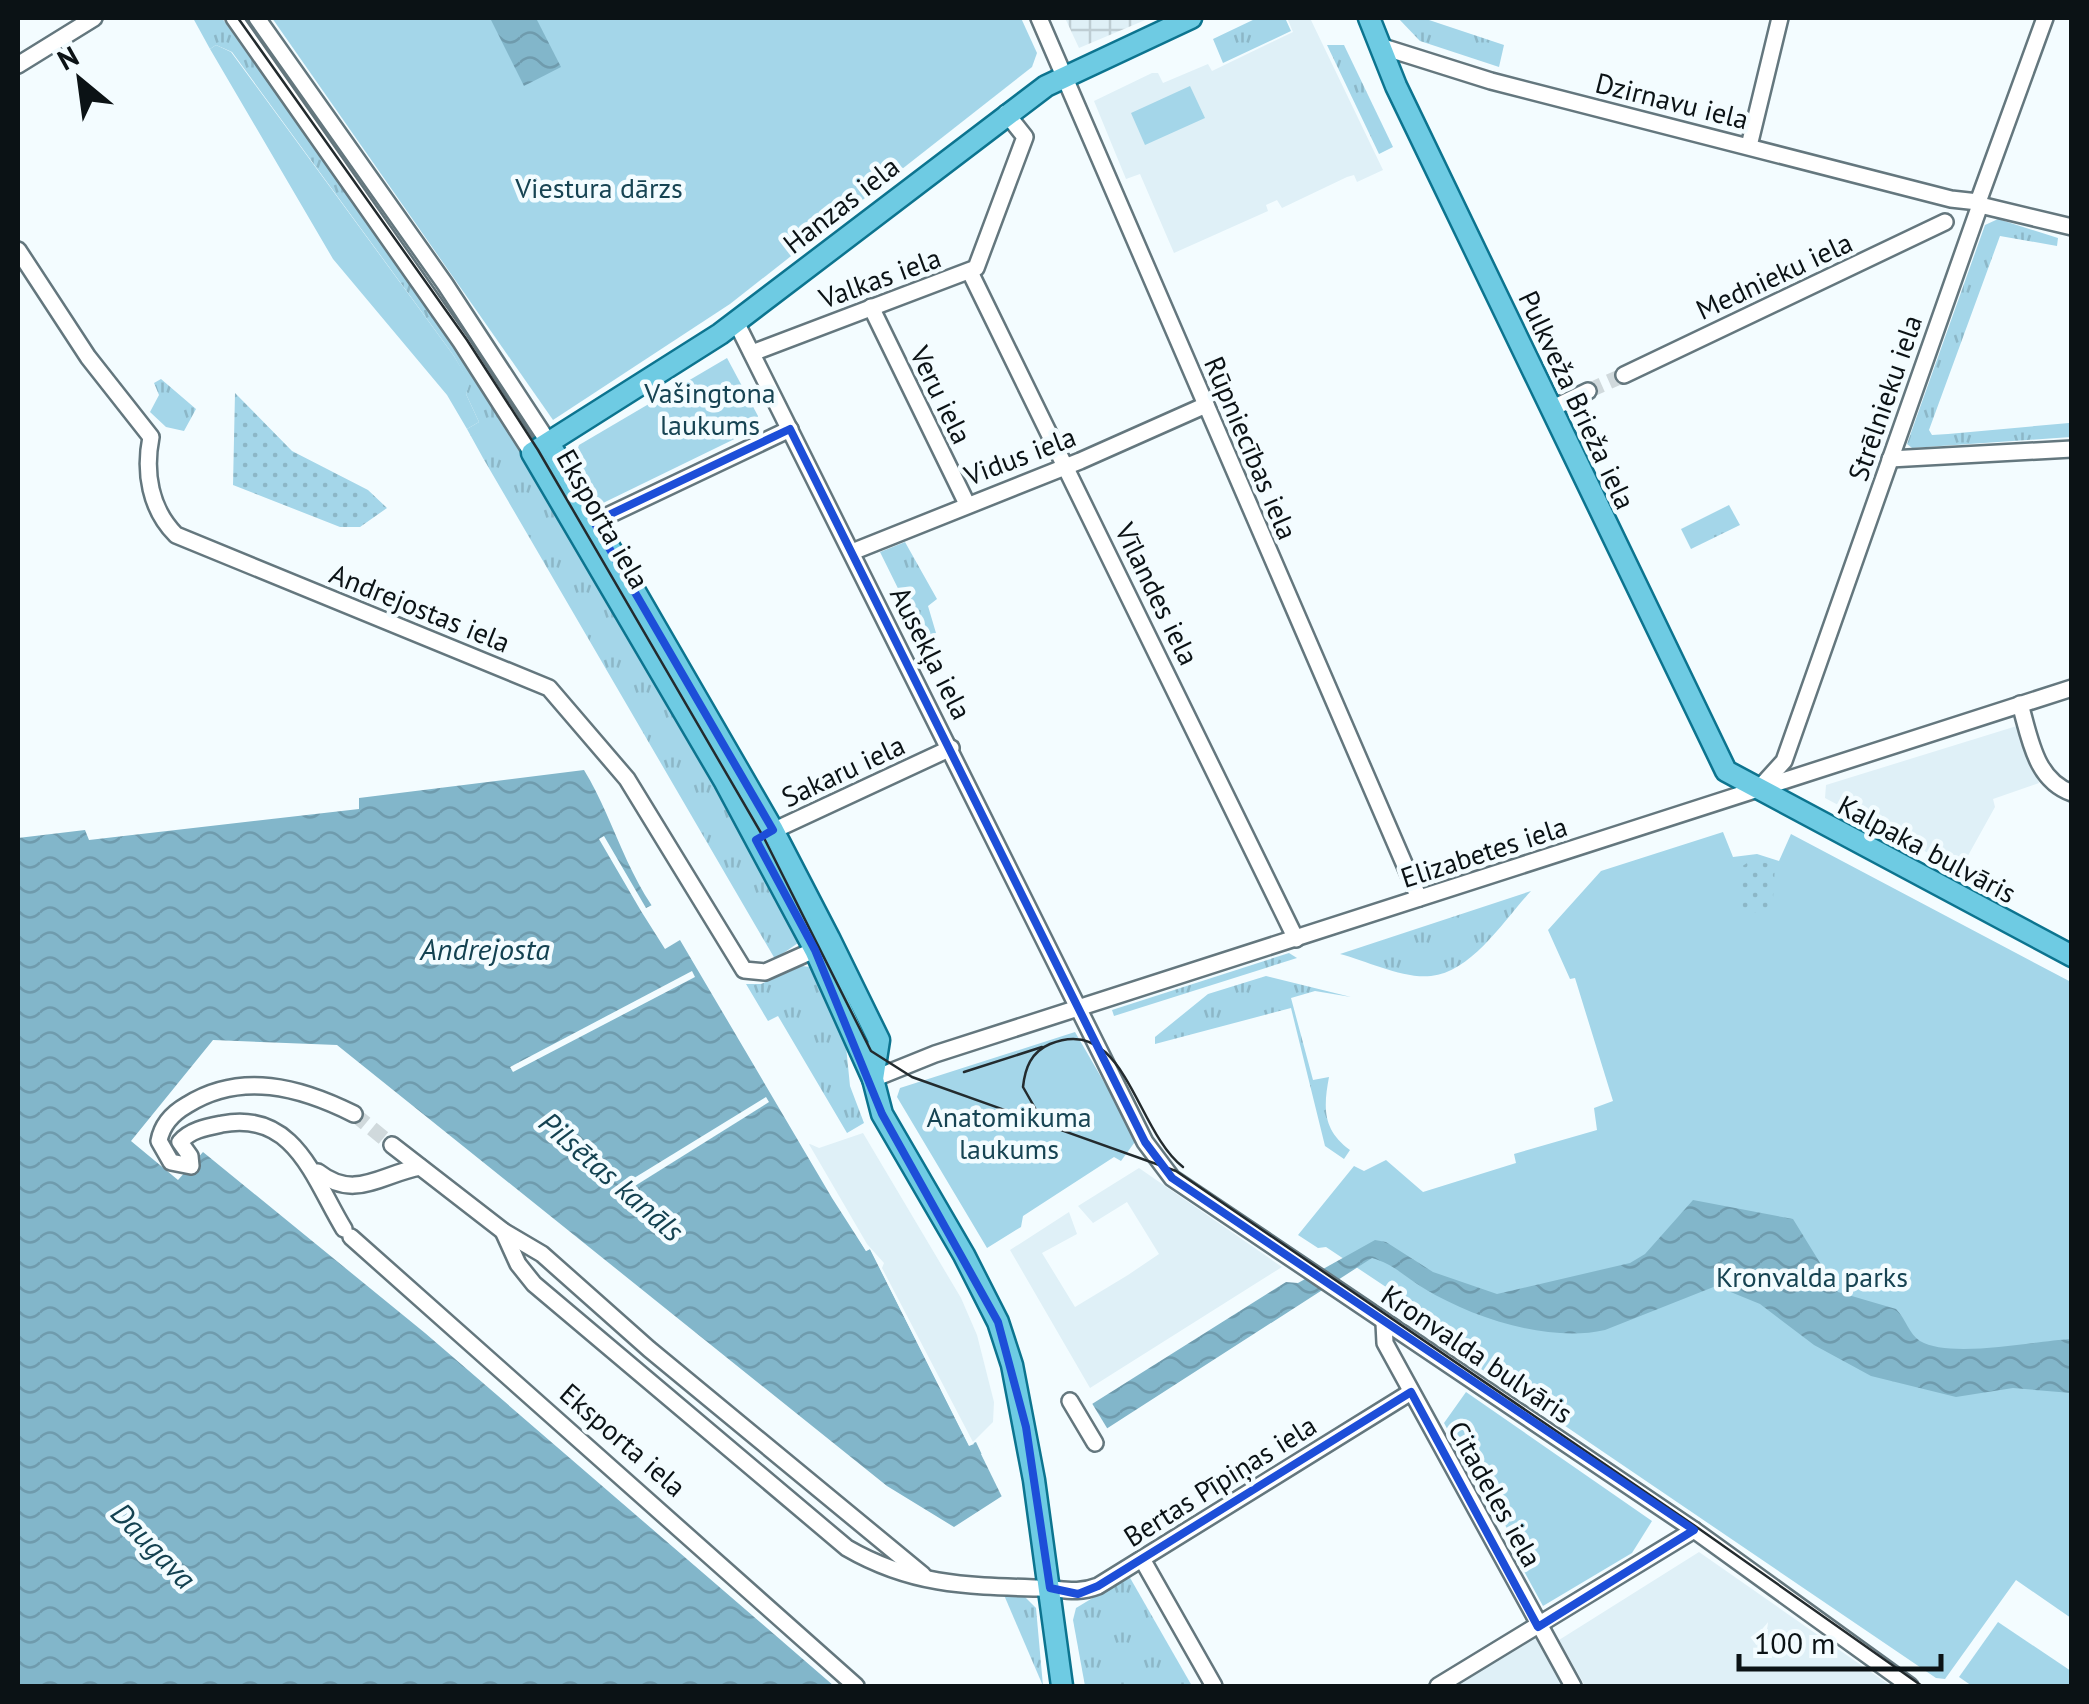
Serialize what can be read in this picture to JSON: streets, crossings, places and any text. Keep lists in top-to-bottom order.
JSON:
{
  "streets": {
    "main road": [
      "Hanzas iela",
      "Pulkveža Brieža iela",
      "Eksporta iela",
      "Kalpaka bulvāris"
    ],
    "street": [
      "Dzirnavu iela",
      "Mednieku iela",
      "Valkas iela",
      "Veru iela",
      "Strēlnieku iela",
      "Rūpniecības iela",
      "Vidus iela",
      "Vīlandes iela",
      "Andrejostas iela",
      "Ausekļa iela",
      "Sakaru iela",
      "Elizabetes iela",
      "Kronvalda bulvāris",
      "Bertas Pīpiņas iela",
      "Citadeles iela"
    ]
  },
  "crossings": [
    ["Dzirnavu iela", "Strēlnieku iela"],
    ["Dzirnavu iela", "Pulkveža Brieža iela"],
    ["Hanzas iela", "Valkas iela"],
    ["Hanzas iela", "Rūpniecības iela"],
    ["Hanzas iela", "Eksporta iela"],
    ["Hanzas iela", "Ausekļa iela"],
    ["Valkas iela", "Veru iela"],
    ["Valkas iela", "Vīlandes iela"],
    ["Valkas iela", "Ausekļa iela"],
    ["Veru iela", "Vidus iela"],
    ["Strēlnieku iela", "Pulkveža Brieža iela"],
    ["Strēlnieku iela", "Kalpaka bulvāris"],
    ["Strēlnieku iela", "Elizabetes iela"],
    ["Pulkveža Brieža iela", "Kalpaka bulvāris"],
    ["Pulkveža Brieža iela", "Elizabetes iela"],
    ["Rūpniecības iela", "Vidus iela"],
    ["Rūpniecības iela", "Elizabetes iela"],
    ["Vidus iela", "Vīlandes iela"],
    ["Vidus iela", "Ausekļa iela"],
    ["Eksporta iela", "Andrejostas iela"],
    ["Eksporta iela", "Sakaru iela"],
    ["Eksporta iela", "Elizabetes iela"],
    ["Eksporta iela", "Bertas Pīpiņas iela"],
    ["Vīlandes iela", "Elizabetes iela"],
    ["Ausekļa iela", "Sakaru iela"],
    ["Ausekļa iela", "Elizabetes iela"],
    ["Ausekļa iela", "Kronvalda bulvāris"],
    ["Kalpaka bulvāris", "Elizabetes iela"],
    ["Elizabetes iela", "Kronvalda bulvāris"],
    ["Kronvalda bulvāris", "Citadeles iela"],
    ["Bertas Pīpiņas iela", "Citadeles iela"]
  ],
  "water": ["Andrejosta", "Pilsētas kanāls", "Daugava"],
  "parks": [
    "Viestura dārzs",
    "Vašingtona laukums",
    "Anatomikuma laukums",
    "Kronvalda parks"
  ],
  "scale_bar": "100 m",
  "north": "top left"
}
